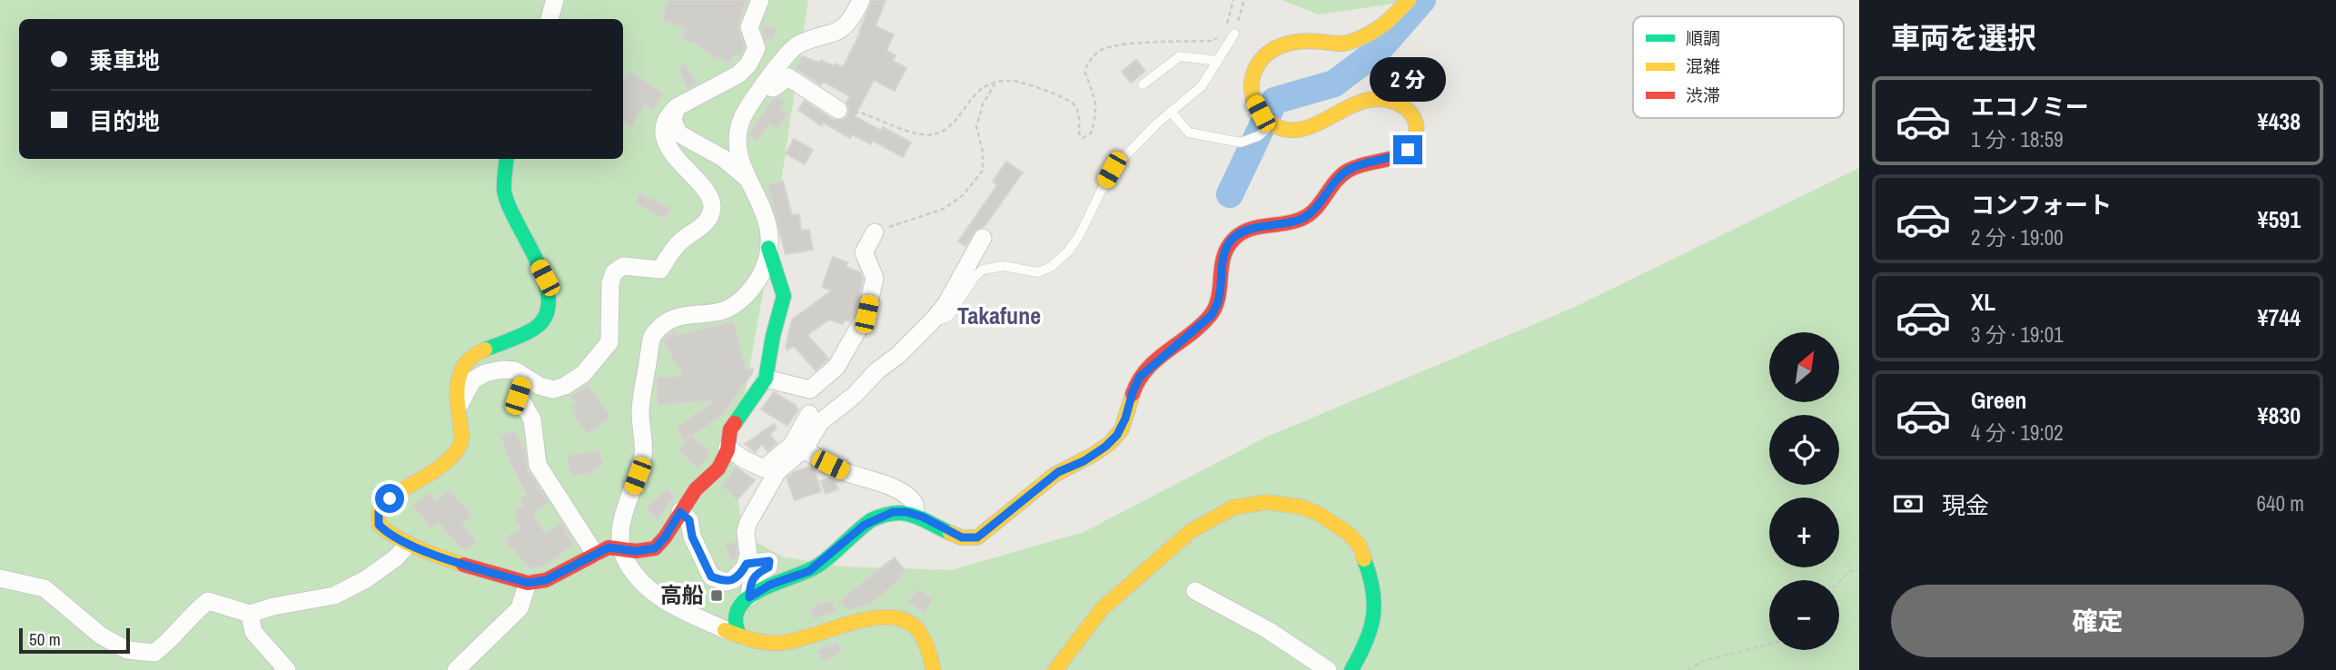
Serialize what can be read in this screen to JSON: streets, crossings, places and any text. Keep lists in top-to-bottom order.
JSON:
{
  "districts": ["Takafune"],
  "places": {
    "transit": ["高船"]
  },
  "legend": ["順調", "混雑", "渋滞"],
  "scale_bar": "50 m",
  "north": "top right",
  "page": {
    "heading": "車両を選択",
    "banner": ["乗車地", "目的地"],
    "bubble": "2 分",
    "list": [
      {
        "name": "エコノミー",
        "note": "1 分 · 18:59",
        "value": "¥438"
      },
      {
        "name": "コンフォート",
        "note": "2 分 · 19:00",
        "value": "¥591"
      },
      {
        "name": "XL",
        "note": "3 分 · 19:01",
        "value": "¥744"
      },
      {
        "name": "Green",
        "note": "4 分 · 19:02",
        "value": "¥830"
      }
    ],
    "map_buttons": ["+", "−"],
    "pay": ["現金", "640 m"],
    "buttons": "確定",
    "scale": "50 m"
  }
}
